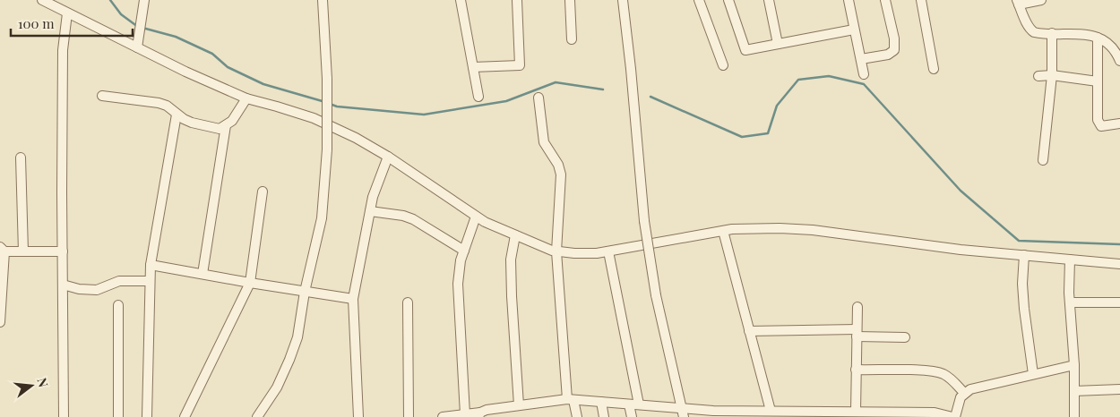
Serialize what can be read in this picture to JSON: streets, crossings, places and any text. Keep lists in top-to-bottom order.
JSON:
{
  "scale_bar": "100 m",
  "north": "right"
}
